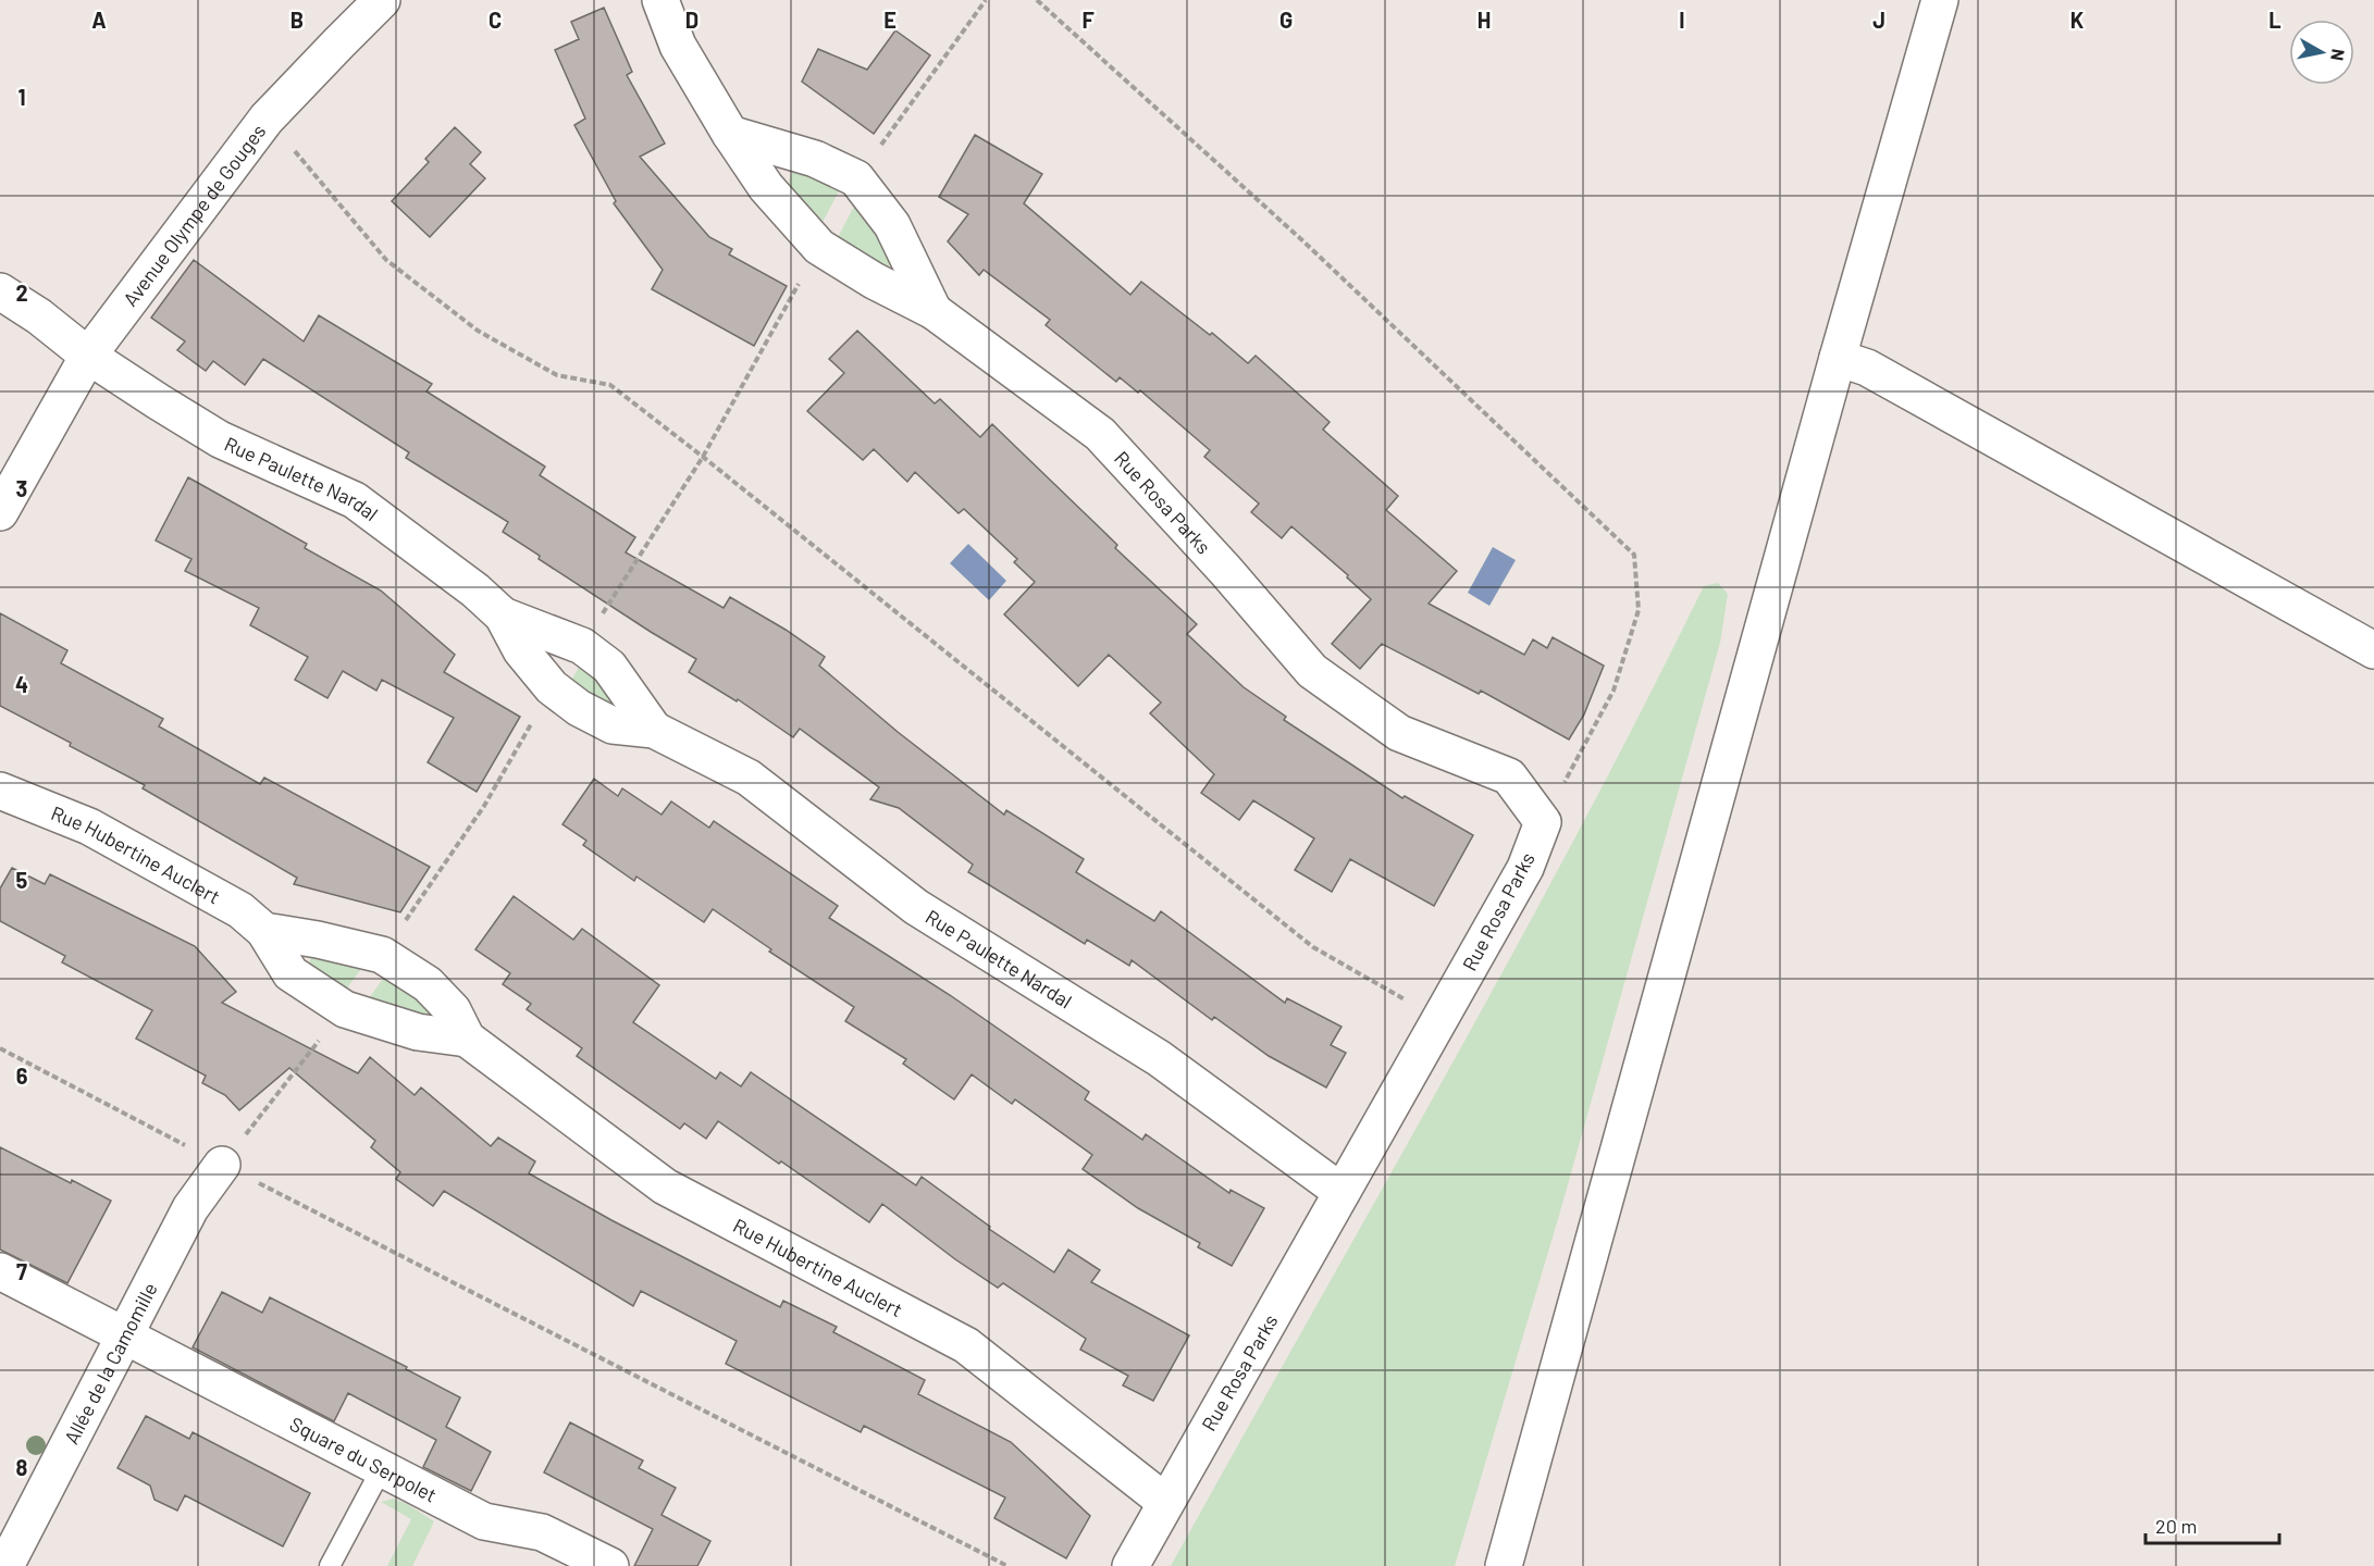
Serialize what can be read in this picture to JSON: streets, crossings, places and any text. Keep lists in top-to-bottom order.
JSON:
{
  "streets": {
    "street": [
      "Avenue Olympe de Gouges",
      "Rue Paulette Nardal",
      "Rue Rosa Parks",
      "Rue Hubertine Auclert",
      "Allée de la Camomille",
      "Square du Serpolet"
    ]
  },
  "crossings": [
    ["Avenue Olympe de Gouges", "Rue Paulette Nardal"],
    ["Rue Paulette Nardal", "Rue Rosa Parks"],
    ["Rue Rosa Parks", "Rue Hubertine Auclert"],
    ["Allée de la Camomille", "Square du Serpolet"]
  ],
  "scale_bar": "20 m",
  "north": "right",
  "grid": {
    "columns": [
      "A",
      "B",
      "C",
      "D",
      "E",
      "F",
      "G",
      "H",
      "I",
      "J",
      "K",
      "L"
    ],
    "rows": [
      "1",
      "2",
      "3",
      "4",
      "5",
      "6",
      "7",
      "8"
    ]
  }
}
